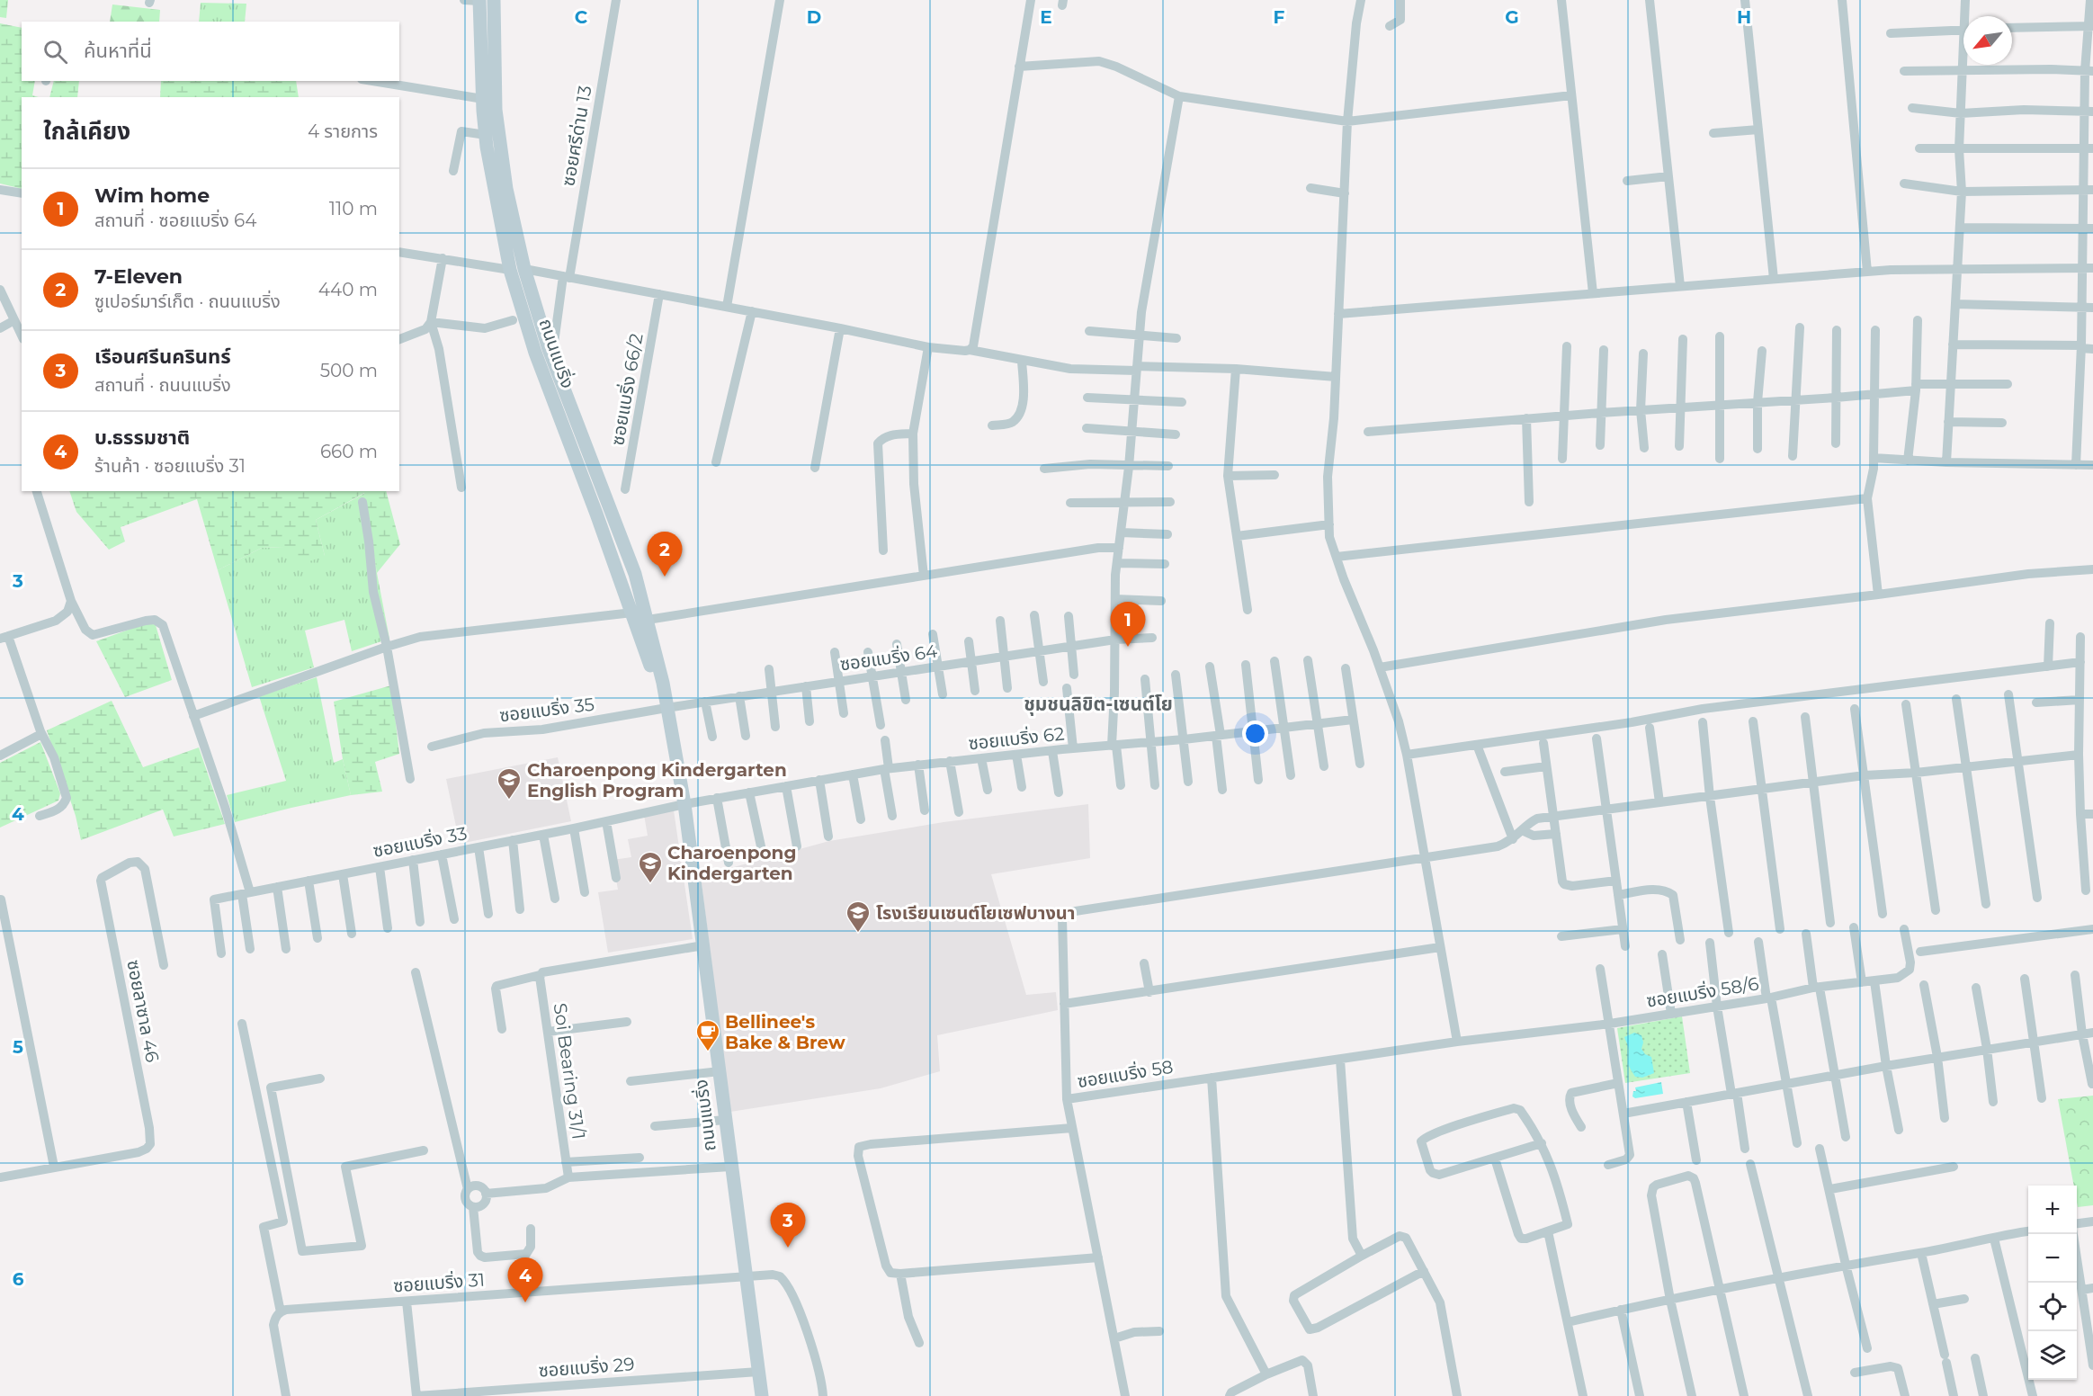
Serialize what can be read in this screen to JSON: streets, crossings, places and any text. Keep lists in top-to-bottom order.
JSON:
{
  "streets": {
    "main road": ["ถนนแบริ่ง"],
    "street": [
      "ซอยศรีด่าน 13",
      "ซอยแบริ่ง 66/2",
      "ซอยแบริ่ง 64",
      "ซอยแบริ่ง 35",
      "ซอยแบริ่ง 62",
      "ซอยแบริ่ง 33",
      "ซอยแบริ่ง 58/6",
      "ซอยลาซาล 46",
      "Soi Bearing 31/1",
      "ซอยแบริ่ง 58",
      "ซอยแบริ่ง 31",
      "ซอยแบริ่ง 29"
    ]
  },
  "crossings": [
    ["ซอยศรีด่าน 13", "ถนนแบริ่ง"],
    ["ถนนแบริ่ง", "ซอยแบริ่ง 64"],
    ["ถนนแบริ่ง", "ซอยแบริ่ง 35"],
    ["ถนนแบริ่ง", "ซอยแบริ่ง 62"],
    ["ถนนแบริ่ง", "ซอยแบริ่ง 33"],
    ["ถนนแบริ่ง", "ซอยแบริ่ง 31"],
    ["ถนนแบริ่ง", "ซอยแบริ่ง 29"],
    ["ซอยแบริ่ง 64", "ซอยแบริ่ง 35"],
    ["ซอยแบริ่ง 62", "ซอยแบริ่ง 33"],
    ["ซอยแบริ่ง 58/6", "ซอยแบริ่ง 58"]
  ],
  "districts": ["ชุมชนลิขิต-เซนต์โย"],
  "places": {
    "school or university": ["Charoenpong Kindergarten English Program", "Charoenpong Kindergarten", "โรงเรียนเซนต์โยเซฟบางนา"],
    "cafe": ["Bellinee's Bake & Brew"]
  },
  "north": "bottom left",
  "page": {
    "search": "ค้นหาที่นี่",
    "heading": ["ใกล้เคียง", "4 รายการ"],
    "list": [
      {
        "mark": "1",
        "name": "Wim home",
        "note": "สถานที่ · ซอยแบริ่ง 64",
        "value": "110 m"
      },
      {
        "mark": "2",
        "name": "7-Eleven",
        "note": "ซูเปอร์มาร์เก็ต · ถนนแบริ่ง",
        "value": "440 m"
      },
      {
        "mark": "3",
        "name": "เรือนศรีนครินทร์",
        "note": "สถานที่ · ถนนแบริ่ง",
        "value": "500 m"
      },
      {
        "mark": "4",
        "name": "บ.ธรรมชาติ",
        "note": "ร้านค้า · ซอยแบริ่ง 31",
        "value": "660 m"
      }
    ],
    "pins": [
      "2",
      "1",
      "3",
      "4"
    ],
    "map_buttons": ["+", "−"]
  },
  "grid": {
    "columns": [
      "C",
      "D",
      "E",
      "F",
      "G",
      "H"
    ],
    "rows": [
      "3",
      "4",
      "5",
      "6"
    ]
  }
}
